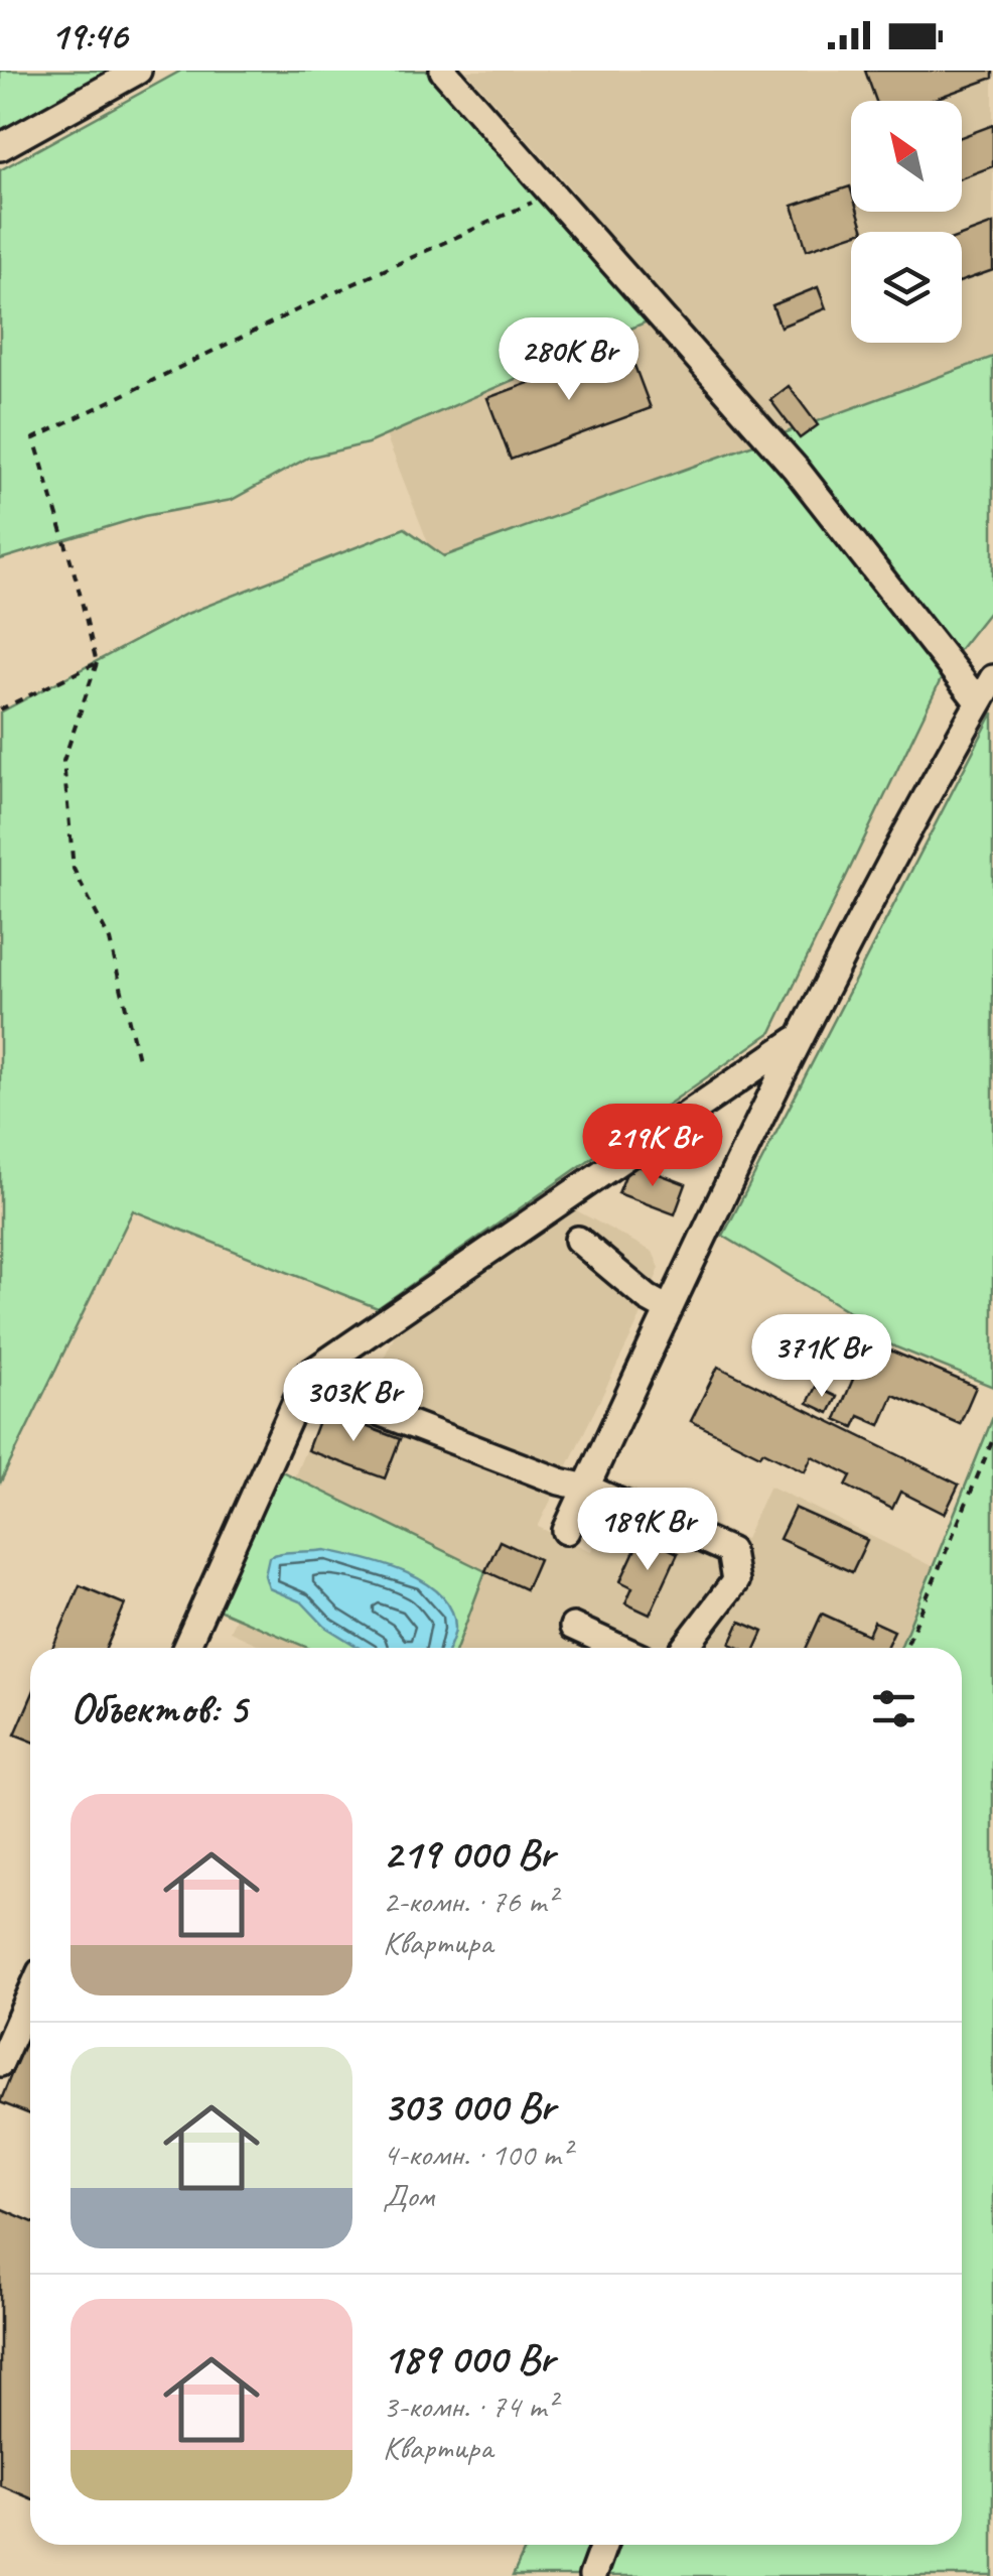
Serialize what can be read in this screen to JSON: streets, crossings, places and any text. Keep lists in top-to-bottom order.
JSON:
{
  "north": "top left",
  "page": {
    "status": "19:46",
    "price": [
      "280K Br",
      "219K Br",
      "371K Br",
      "303K Br",
      "189K Br"
    ],
    "heading": "Объектов: 5",
    "list": [
      {
        "name": "219 000 Br",
        "note": "2-комн. · 76 m² · Квартира"
      },
      {
        "name": "303 000 Br",
        "note": "4-комн. · 100 m² · Дом"
      },
      {
        "name": "189 000 Br",
        "note": "3-комн. · 74 m² · Квартира"
      }
    ]
  }
}
